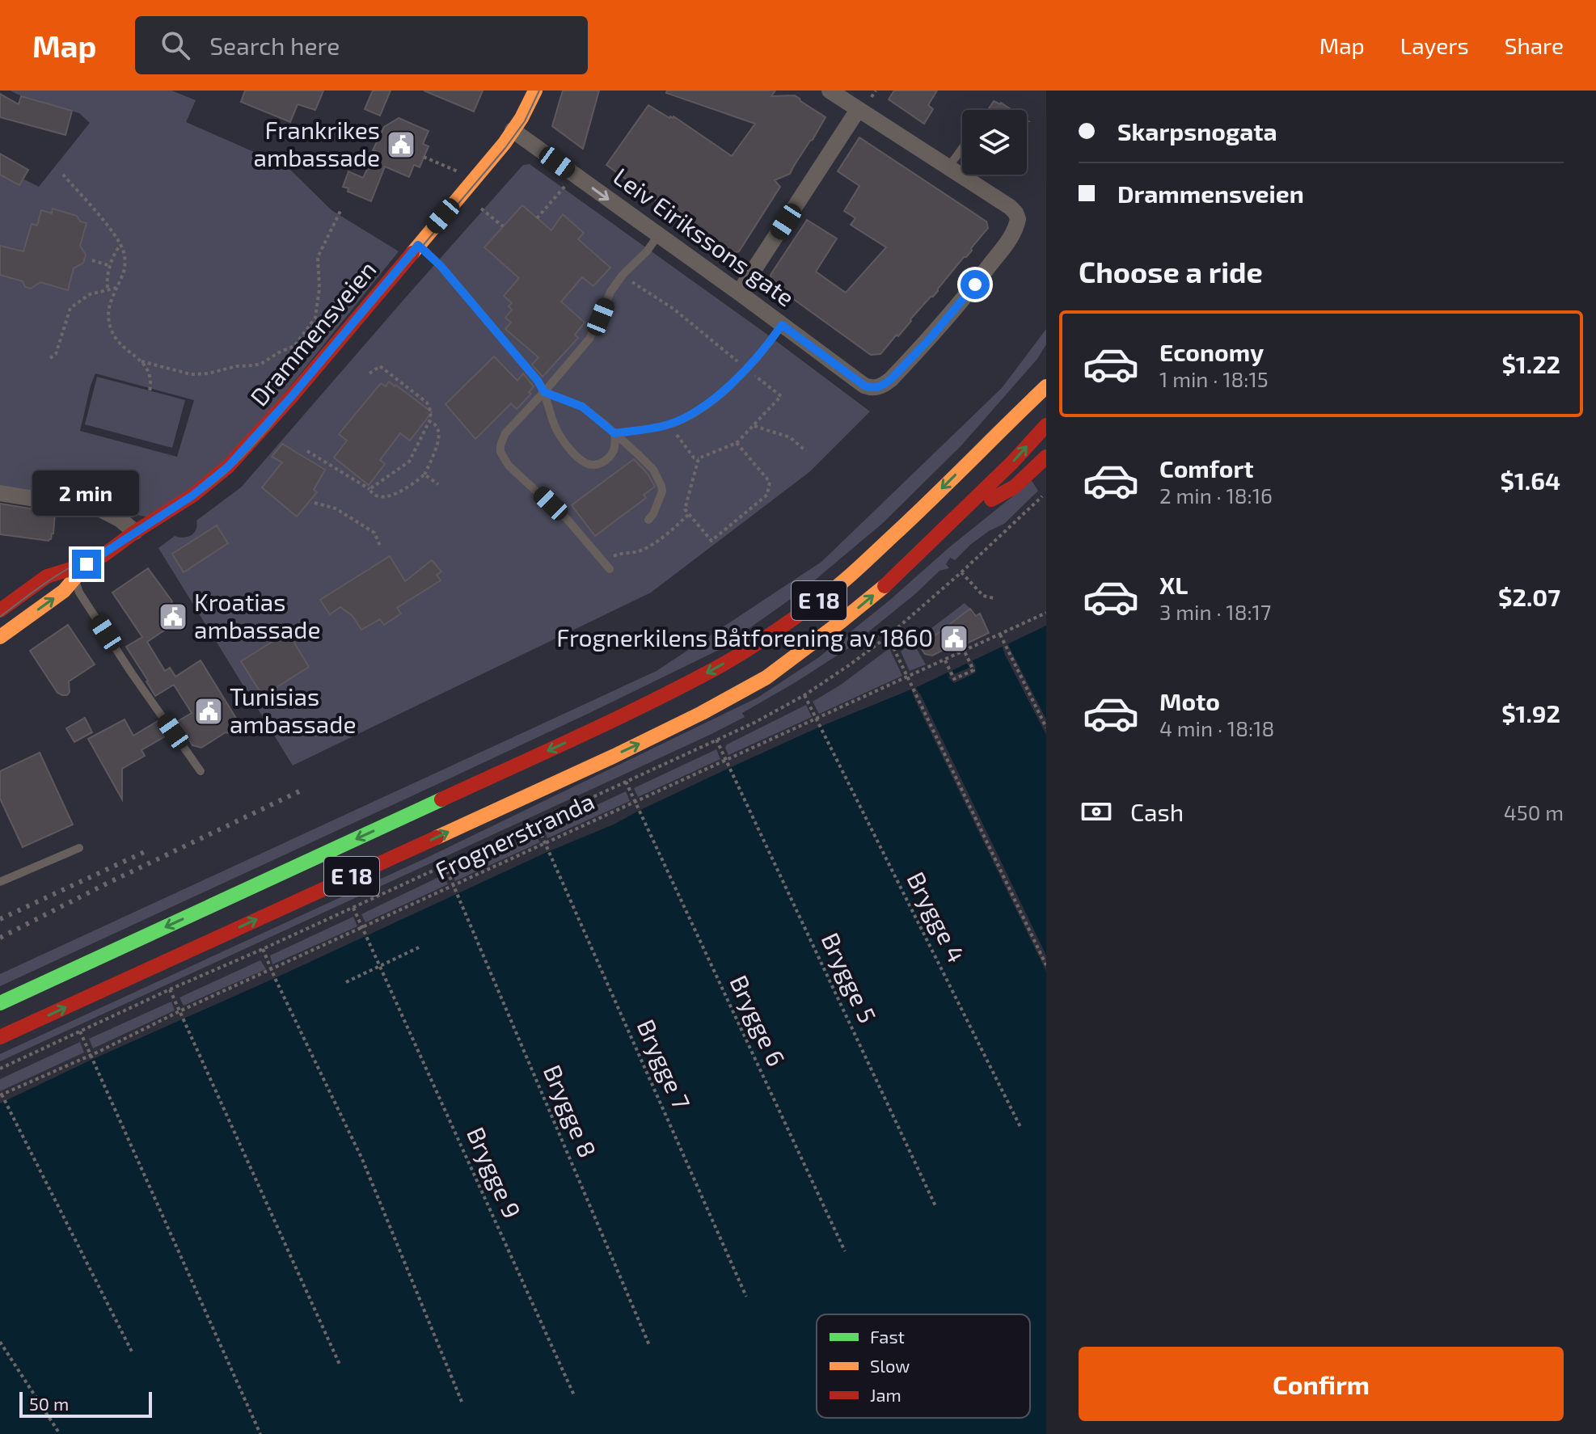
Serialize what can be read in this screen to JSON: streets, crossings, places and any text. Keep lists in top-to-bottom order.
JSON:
{
  "streets": {
    "main road": ["Drammensveien", "E 18"],
    "street": ["Leiv Eirikssons gate"],
    "path": [
      "Frognerstranda",
      "Brygge 4",
      "Brygge 5",
      "Brygge 6",
      "Brygge 7",
      "Brygge 8",
      "Brygge 9"
    ]
  },
  "crossings": [
    ["Leiv Eirikssons gate", "Drammensveien"],
    ["Frognerstranda", "Brygge 4"],
    ["Frognerstranda", "Brygge 5"],
    ["Frognerstranda", "Brygge 6"],
    ["Frognerstranda", "Brygge 7"],
    ["Frognerstranda", "Brygge 8"],
    ["Frognerstranda", "Brygge 9"]
  ],
  "places": {
    "public building": [
      "Frankrikes ambassade",
      "Kroatias ambassade",
      "Frognerkilens Båtforening av 1860",
      "Tunisias ambassade"
    ]
  },
  "legend": ["Fast", "Slow", "Jam"],
  "scale_bar": "50 m",
  "page": {
    "header": "Map",
    "search": "Search here",
    "nav": ["Map", "Layers", "Share"],
    "banner": ["Skarpsnogata", "Drammensveien"],
    "heading": "Choose a ride",
    "list": [
      {
        "name": "Economy",
        "note": "1 min · 18:15",
        "value": "$1.22"
      },
      {
        "name": "Comfort",
        "note": "2 min · 18:16",
        "value": "$1.64"
      },
      {
        "name": "XL",
        "note": "3 min · 18:17",
        "value": "$2.07"
      },
      {
        "name": "Moto",
        "note": "4 min · 18:18",
        "value": "$1.92"
      }
    ],
    "bubble": "2 min",
    "pay": ["Cash", "450 m"],
    "buttons": "Confirm",
    "scale": "50 m"
  }
}
